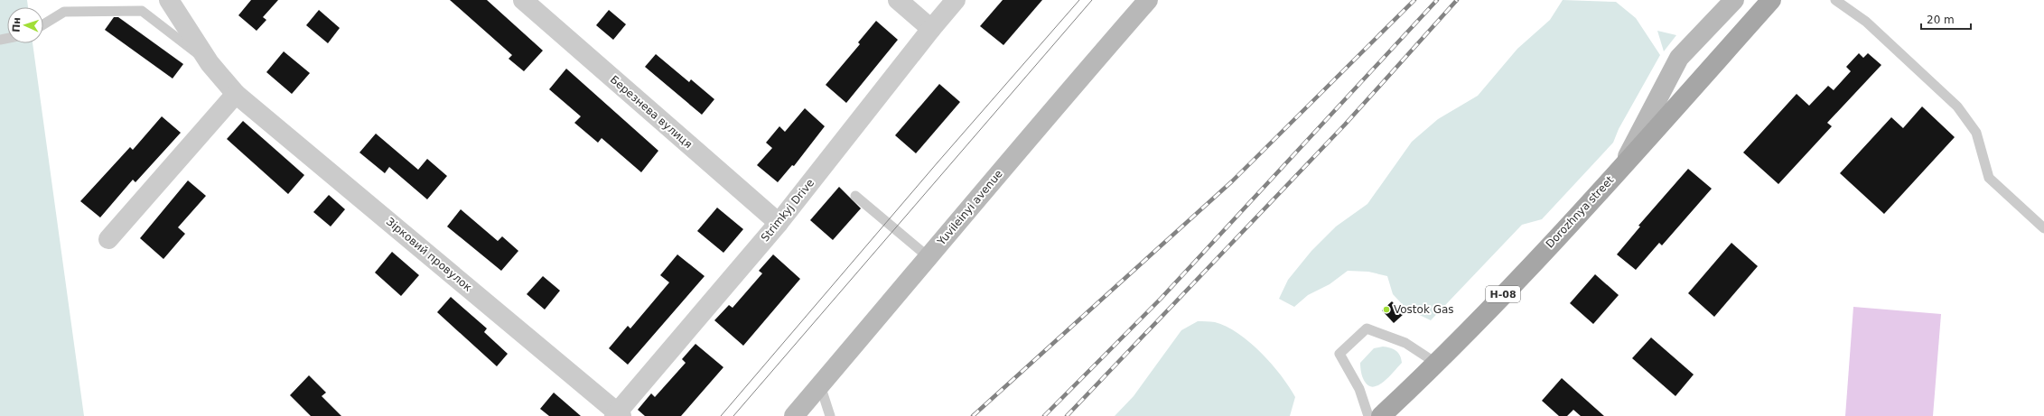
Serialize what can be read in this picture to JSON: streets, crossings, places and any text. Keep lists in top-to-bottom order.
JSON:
{
  "streets": {
    "main road": ["Yuvileinyi avenue", "Dorozhnya street", "Н-08"],
    "street": ["Березнева вулиця", "Strimkyj Drive", "Зірковий провулок"]
  },
  "crossings": [
    ["Березнева вулиця", "Strimkyj Drive"],
    ["Strimkyj Drive", "Зірковий провулок"]
  ],
  "places": ["Vostok Gas"],
  "scale_bar": "20 m",
  "north": "left"
}
